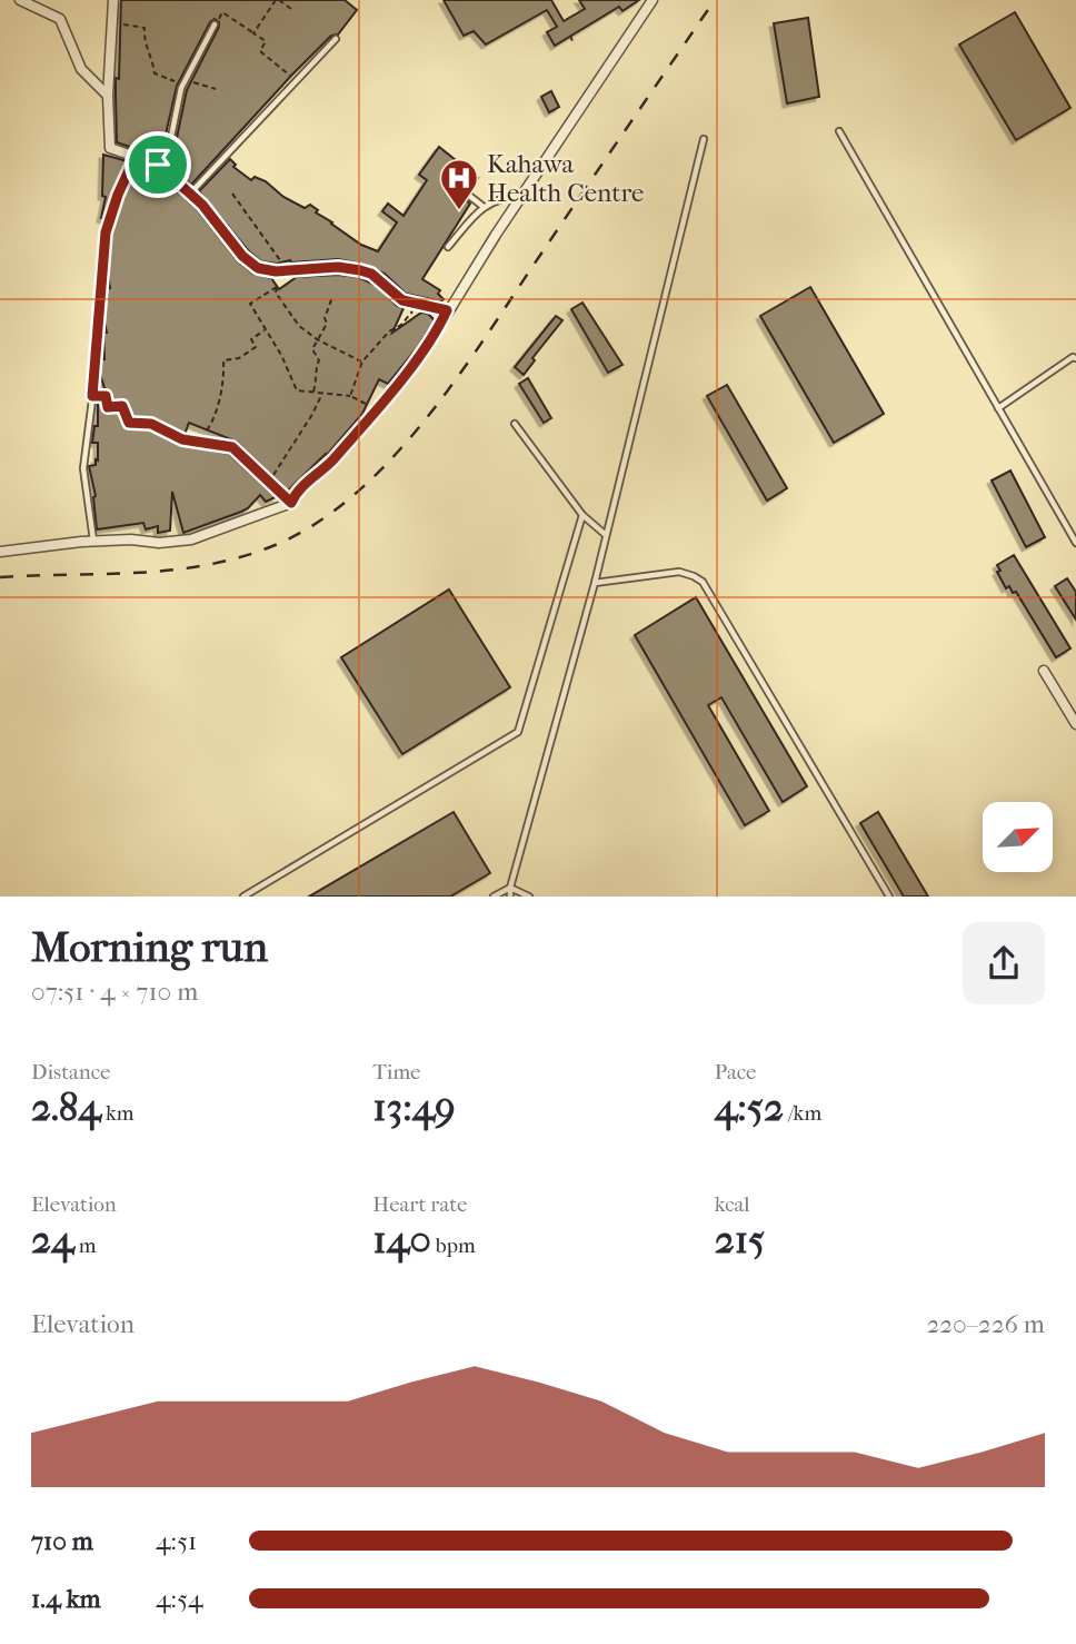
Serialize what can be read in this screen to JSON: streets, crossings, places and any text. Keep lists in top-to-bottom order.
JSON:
{
  "places": {
    "hospital": ["Kahawa Health Centre"]
  },
  "north": "top right",
  "page": {
    "heading": ["Morning run", "07:51 · 4 × 710 m"],
    "stats": [
      ["Distance", "2.84 km"],
      ["Time", "13:49"],
      ["Pace", "4:52 /km"],
      ["Elevation", "24 m"],
      ["Heart rate", "140 bpm"],
      ["kcal", "215"]
    ],
    "chart": ["Elevation", "220–226 m"],
    "list": [
      {
        "name": "710 m",
        "note": "4:51"
      },
      {
        "name": "1.4 km",
        "note": "4:54"
      }
    ]
  }
}
